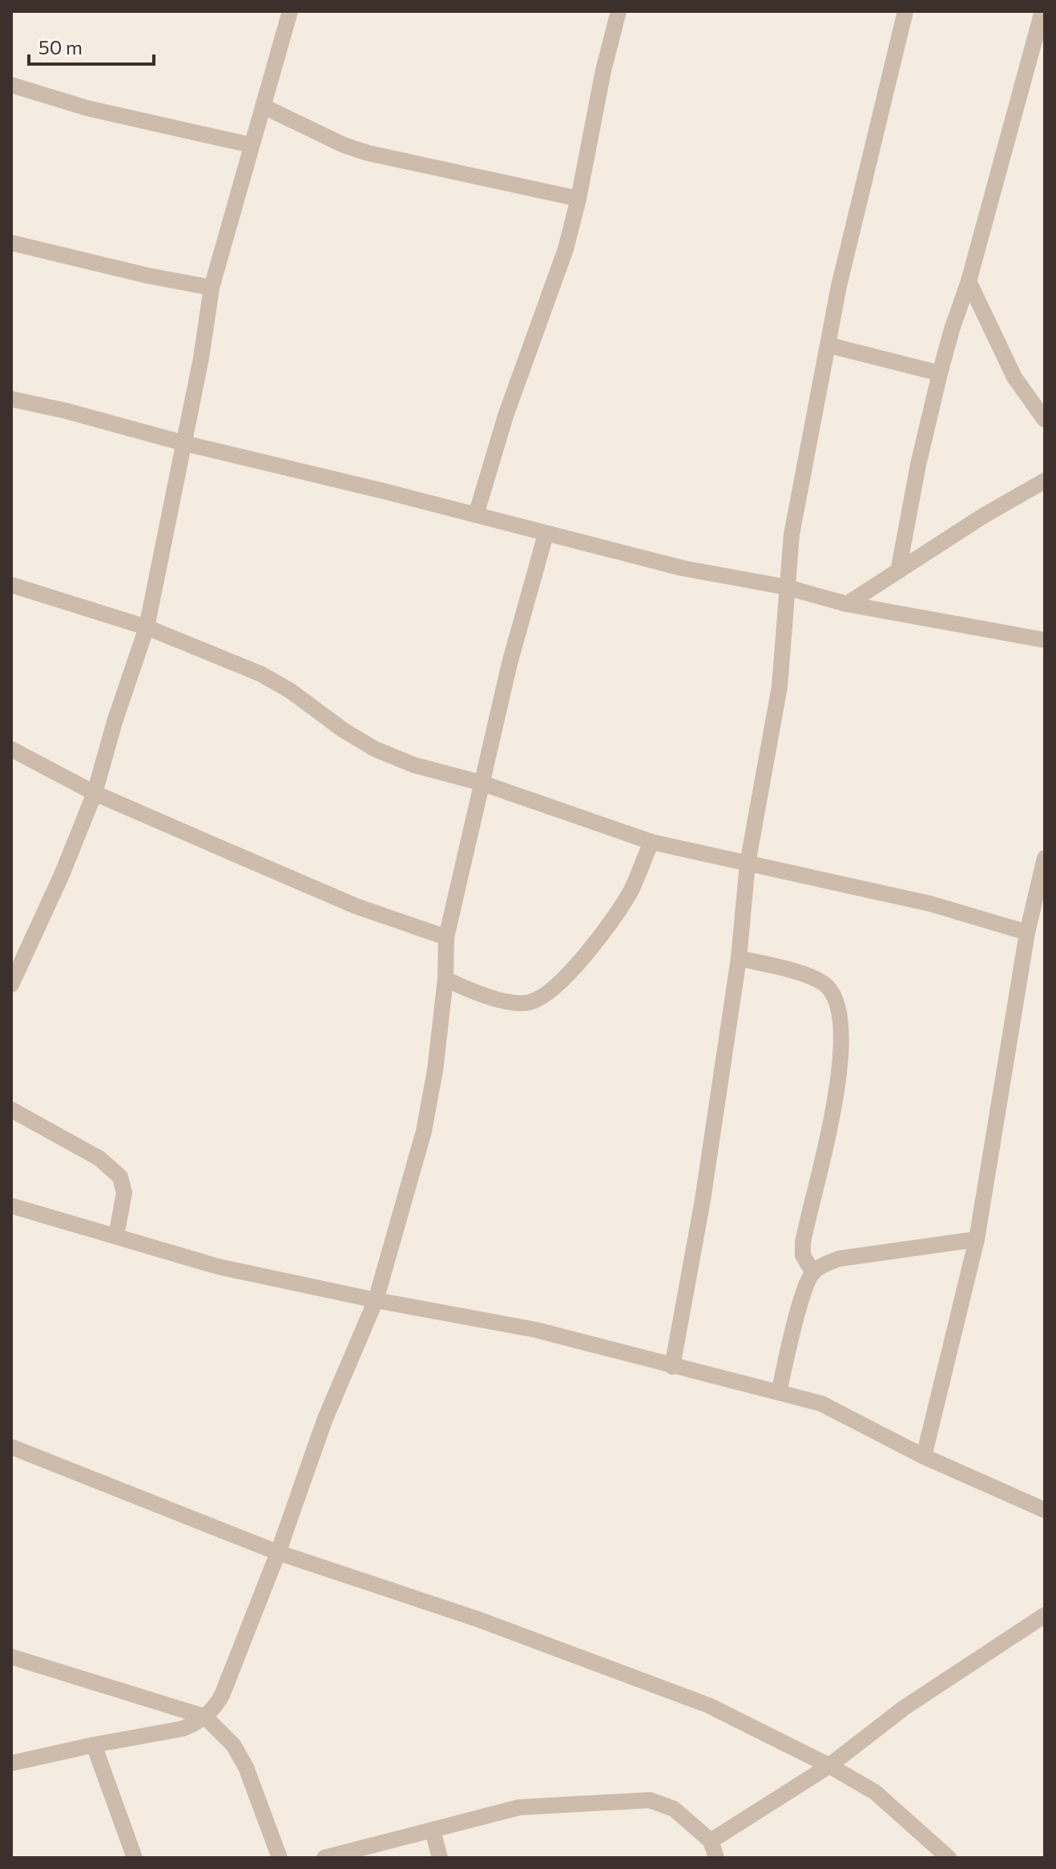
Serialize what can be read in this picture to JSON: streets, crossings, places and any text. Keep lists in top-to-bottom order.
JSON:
{
  "scale_bar": "50 m"
}
